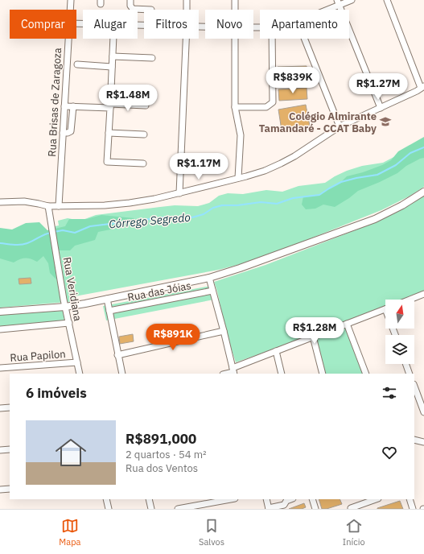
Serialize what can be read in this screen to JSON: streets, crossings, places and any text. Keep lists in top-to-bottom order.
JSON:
{
  "streets": {
    "street": [
      "Rua Brisas de Zaragoza",
      "Rua Veridiana",
      "Rua das Jóias",
      "Rua Papilon"
    ]
  },
  "crossings": [
    ["Rua Veridiana", "Rua Papilon"]
  ],
  "water": ["Córrego Segredo"],
  "places": {
    "school or university": ["Colégio Almirante Tamandaré - CCAT Baby"]
  },
  "north": "top",
  "page": {
    "chip": [
      "Comprar",
      "Alugar",
      "Filtros",
      "Novo",
      "Apartamento"
    ],
    "price": [
      "R$839K",
      "R$1.27M",
      "R$1.48M",
      "R$1.17M",
      "R$1.28M",
      "R$891K"
    ],
    "heading": "6 imóveis",
    "list": [
      {
        "name": "R$891,000",
        "note": "2 quartos · 54 m² · Rua dos Ventos"
      }
    ],
    "tabs": ["Mapa", "Salvos", "Início"]
  }
}
